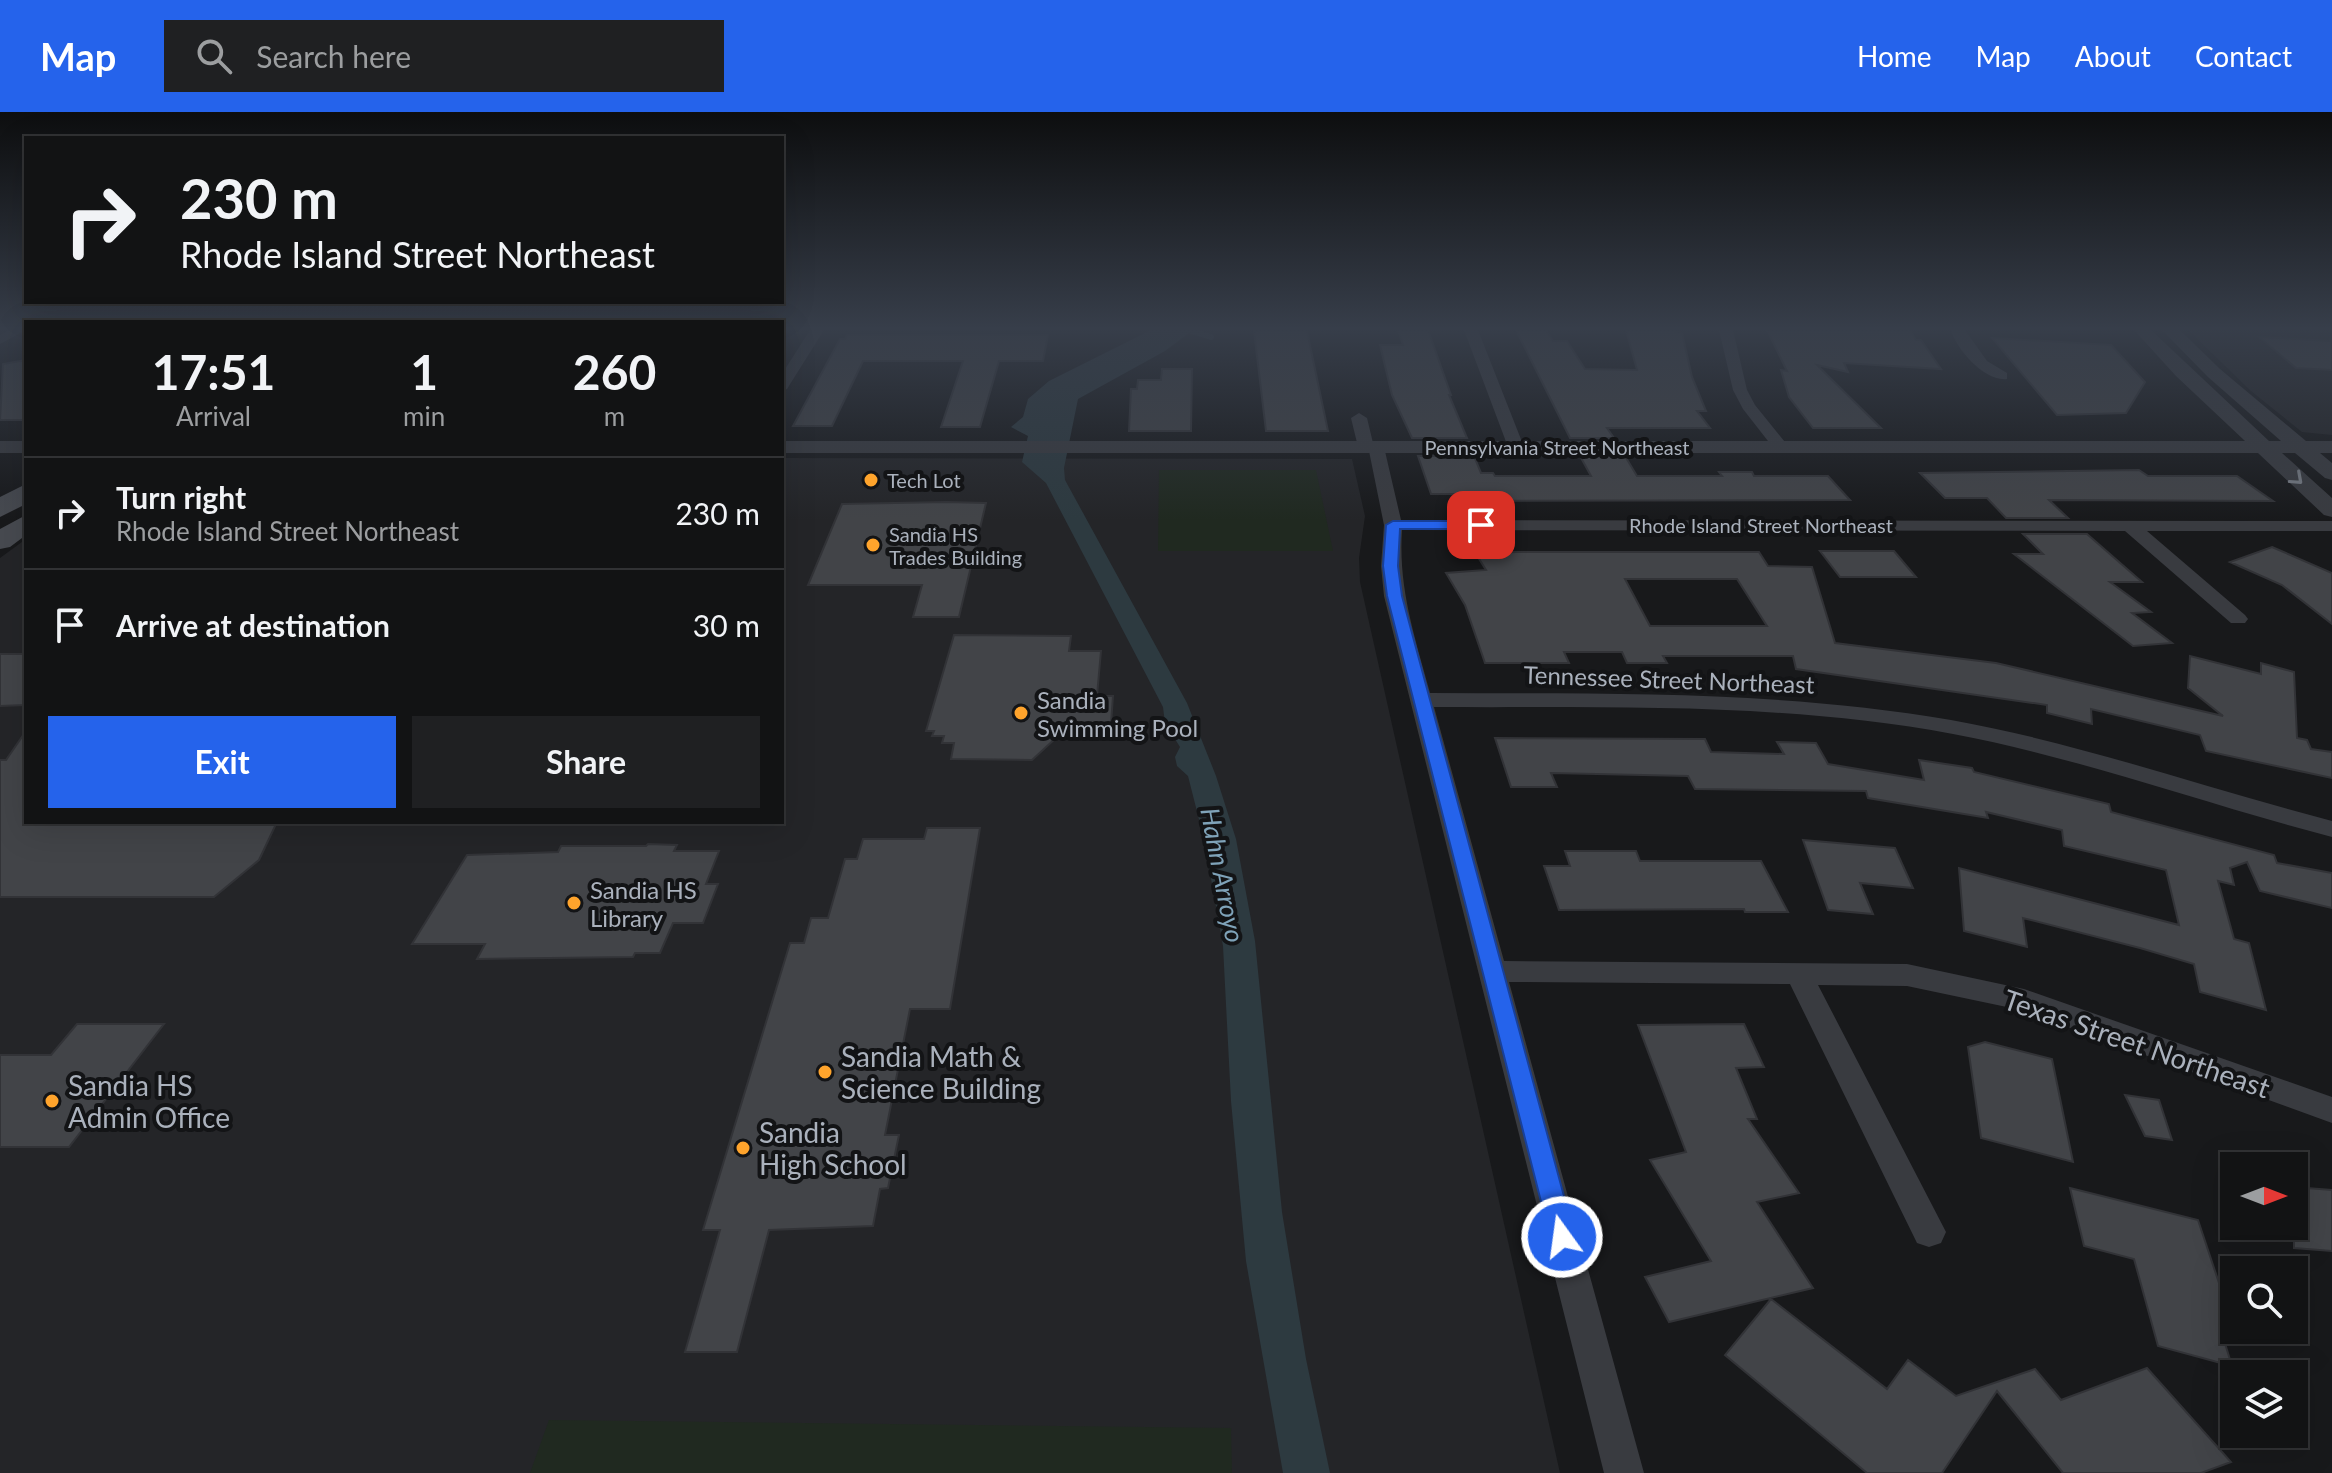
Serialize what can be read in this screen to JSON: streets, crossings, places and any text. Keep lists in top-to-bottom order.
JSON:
{
  "streets": {
    "street": [
      "Pennsylvania Street Northeast",
      "Rhode Island Street Northeast",
      "Tennessee Street Northeast",
      "Texas Street Northeast"
    ]
  },
  "water": ["Hahn Arroyo"],
  "places": [
    "Tech Lot",
    "Sandia HS Trades Building",
    "Sandia Swimming Pool",
    "Sandia HS Library",
    "Sandia Math & Science Building",
    "Sandia HS Admin Office",
    "Sandia High School"
  ],
  "north": "right",
  "page": {
    "header": "Map",
    "search": "Search here",
    "nav": [
      "Home",
      "Map",
      "About",
      "Contact"
    ],
    "turn": ["230 m", "Rhode Island Street Northeast"],
    "eta": [
      "17:51",
      "Arrival",
      "1",
      "min",
      "260",
      "m"
    ],
    "list": [
      {
        "name": "Turn right",
        "note": "Rhode Island Street Northeast",
        "value": "230 m"
      },
      {
        "name": "Arrive at destination",
        "value": "30 m"
      }
    ],
    "buttons": ["Exit", "Share"]
  }
}
